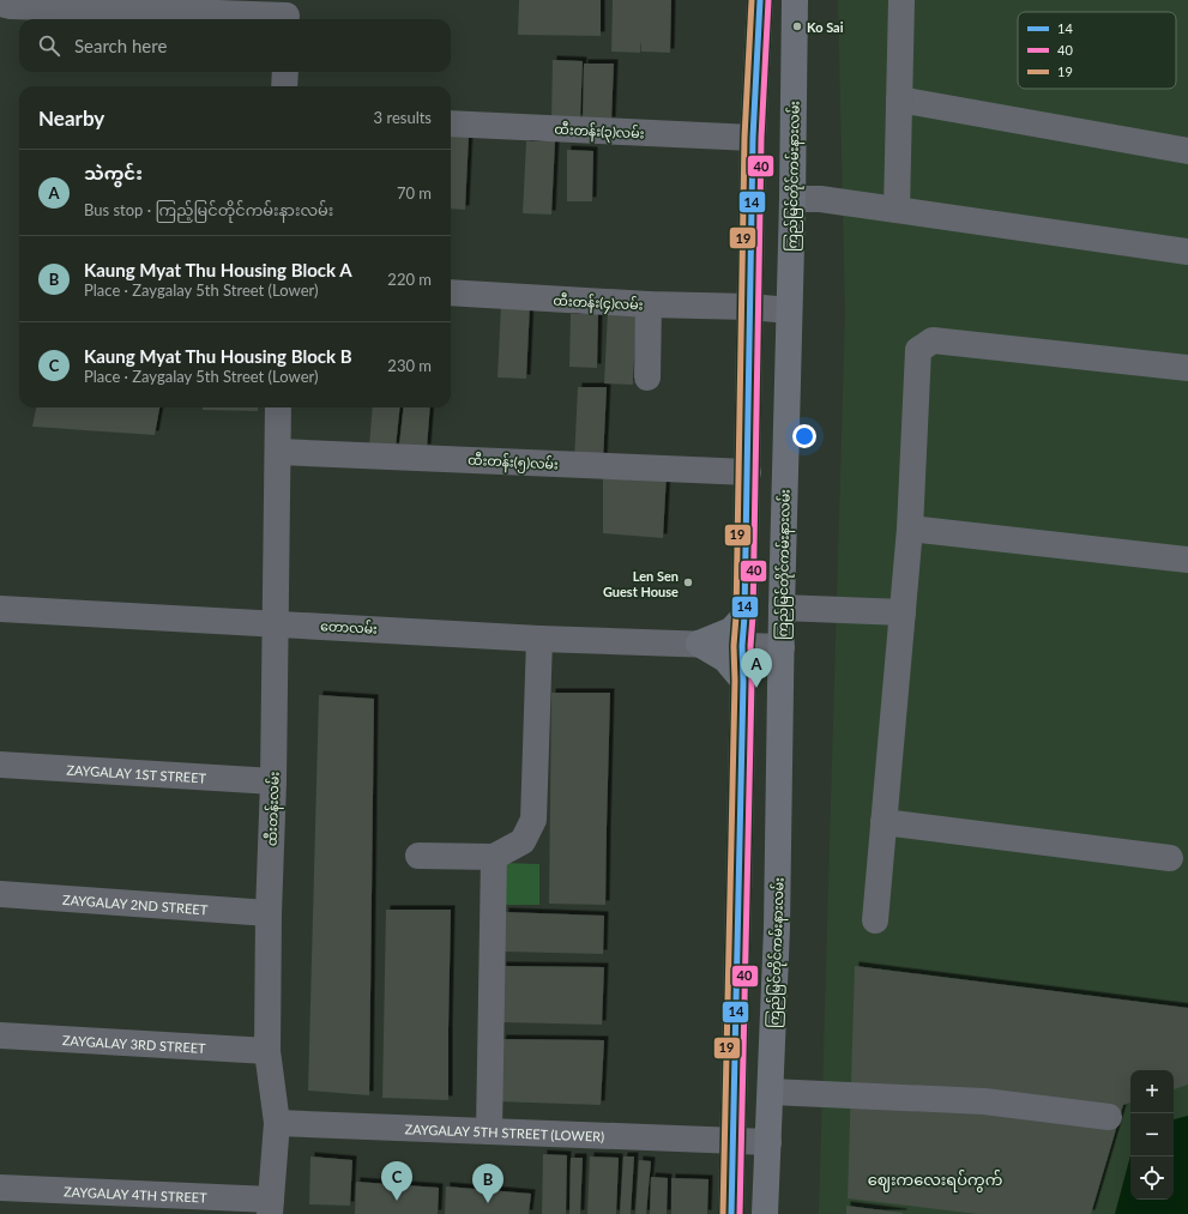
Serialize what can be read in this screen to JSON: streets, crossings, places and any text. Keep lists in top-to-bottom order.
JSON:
{
  "streets": {
    "main road": ["ကြည်မြင်တိုင်ကမ်းနားလမ်း"],
    "street": [
      "ထီးတန်း(၃)လမ်း",
      "ထီးတန်း(၄)လမ်း",
      "ထီးတန်း(၅)လမ်း",
      "တောလမ်း",
      "ZAYGALAY 1ST STREET",
      "ထီးတန်းလမ်း",
      "ZAYGALAY 2ND STREET",
      "ZAYGALAY 3RD STREET",
      "ZAYGALAY 5TH STREET (LOWER)",
      "ZAYGALAY 4TH STREET"
    ]
  },
  "crossings": [
    ["ကြည်မြင်တိုင်ကမ်းနားလမ်း", "ထီးတန်း(၄)လမ်း"],
    ["ကြည်မြင်တိုင်ကမ်းနားလမ်း", "တောလမ်း"],
    ["ကြည်မြင်တိုင်ကမ်းနားလမ်း", "ZAYGALAY 5TH STREET (LOWER)"],
    ["ထီးတန်း(၅)လမ်း", "ထီးတန်းလမ်း"],
    ["တောလမ်း", "ထီးတန်းလမ်း"],
    ["ZAYGALAY 1ST STREET", "ထီးတန်းလမ်း"],
    ["ထီးတန်းလမ်း", "ZAYGALAY 2ND STREET"],
    ["ထီးတန်းလမ်း", "ZAYGALAY 3RD STREET"],
    ["ထီးတန်းလမ်း", "ZAYGALAY 5TH STREET (LOWER)"],
    ["ထီးတန်းလမ်း", "ZAYGALAY 4TH STREET"]
  ],
  "districts": ["ဈေးကလေးရပ်ကွက်"],
  "places": ["Ko Sai", "Len Sen Guest House"],
  "lines": ["transit line 14", "transit line 40", "transit line 19"],
  "legend": ["14", "40", "19"],
  "page": {
    "search": "Search here",
    "heading": ["Nearby", "3 results"],
    "list": [
      {
        "mark": "A",
        "name": "သဲကွင်း",
        "note": "Bus stop · ကြည့်မြင်တိုင်ကမ်းနားလမ်း",
        "value": "70 m"
      },
      {
        "mark": "B",
        "name": "Kaung Myat Thu Housing Block A",
        "note": "Place · Zaygalay 5th Street (Lower)",
        "value": "220 m"
      },
      {
        "mark": "C",
        "name": "Kaung Myat Thu Housing Block B",
        "note": "Place · Zaygalay 5th Street (Lower)",
        "value": "230 m"
      }
    ],
    "pins": ["A", "C", "B"],
    "map_buttons": ["+", "−"]
  }
}
